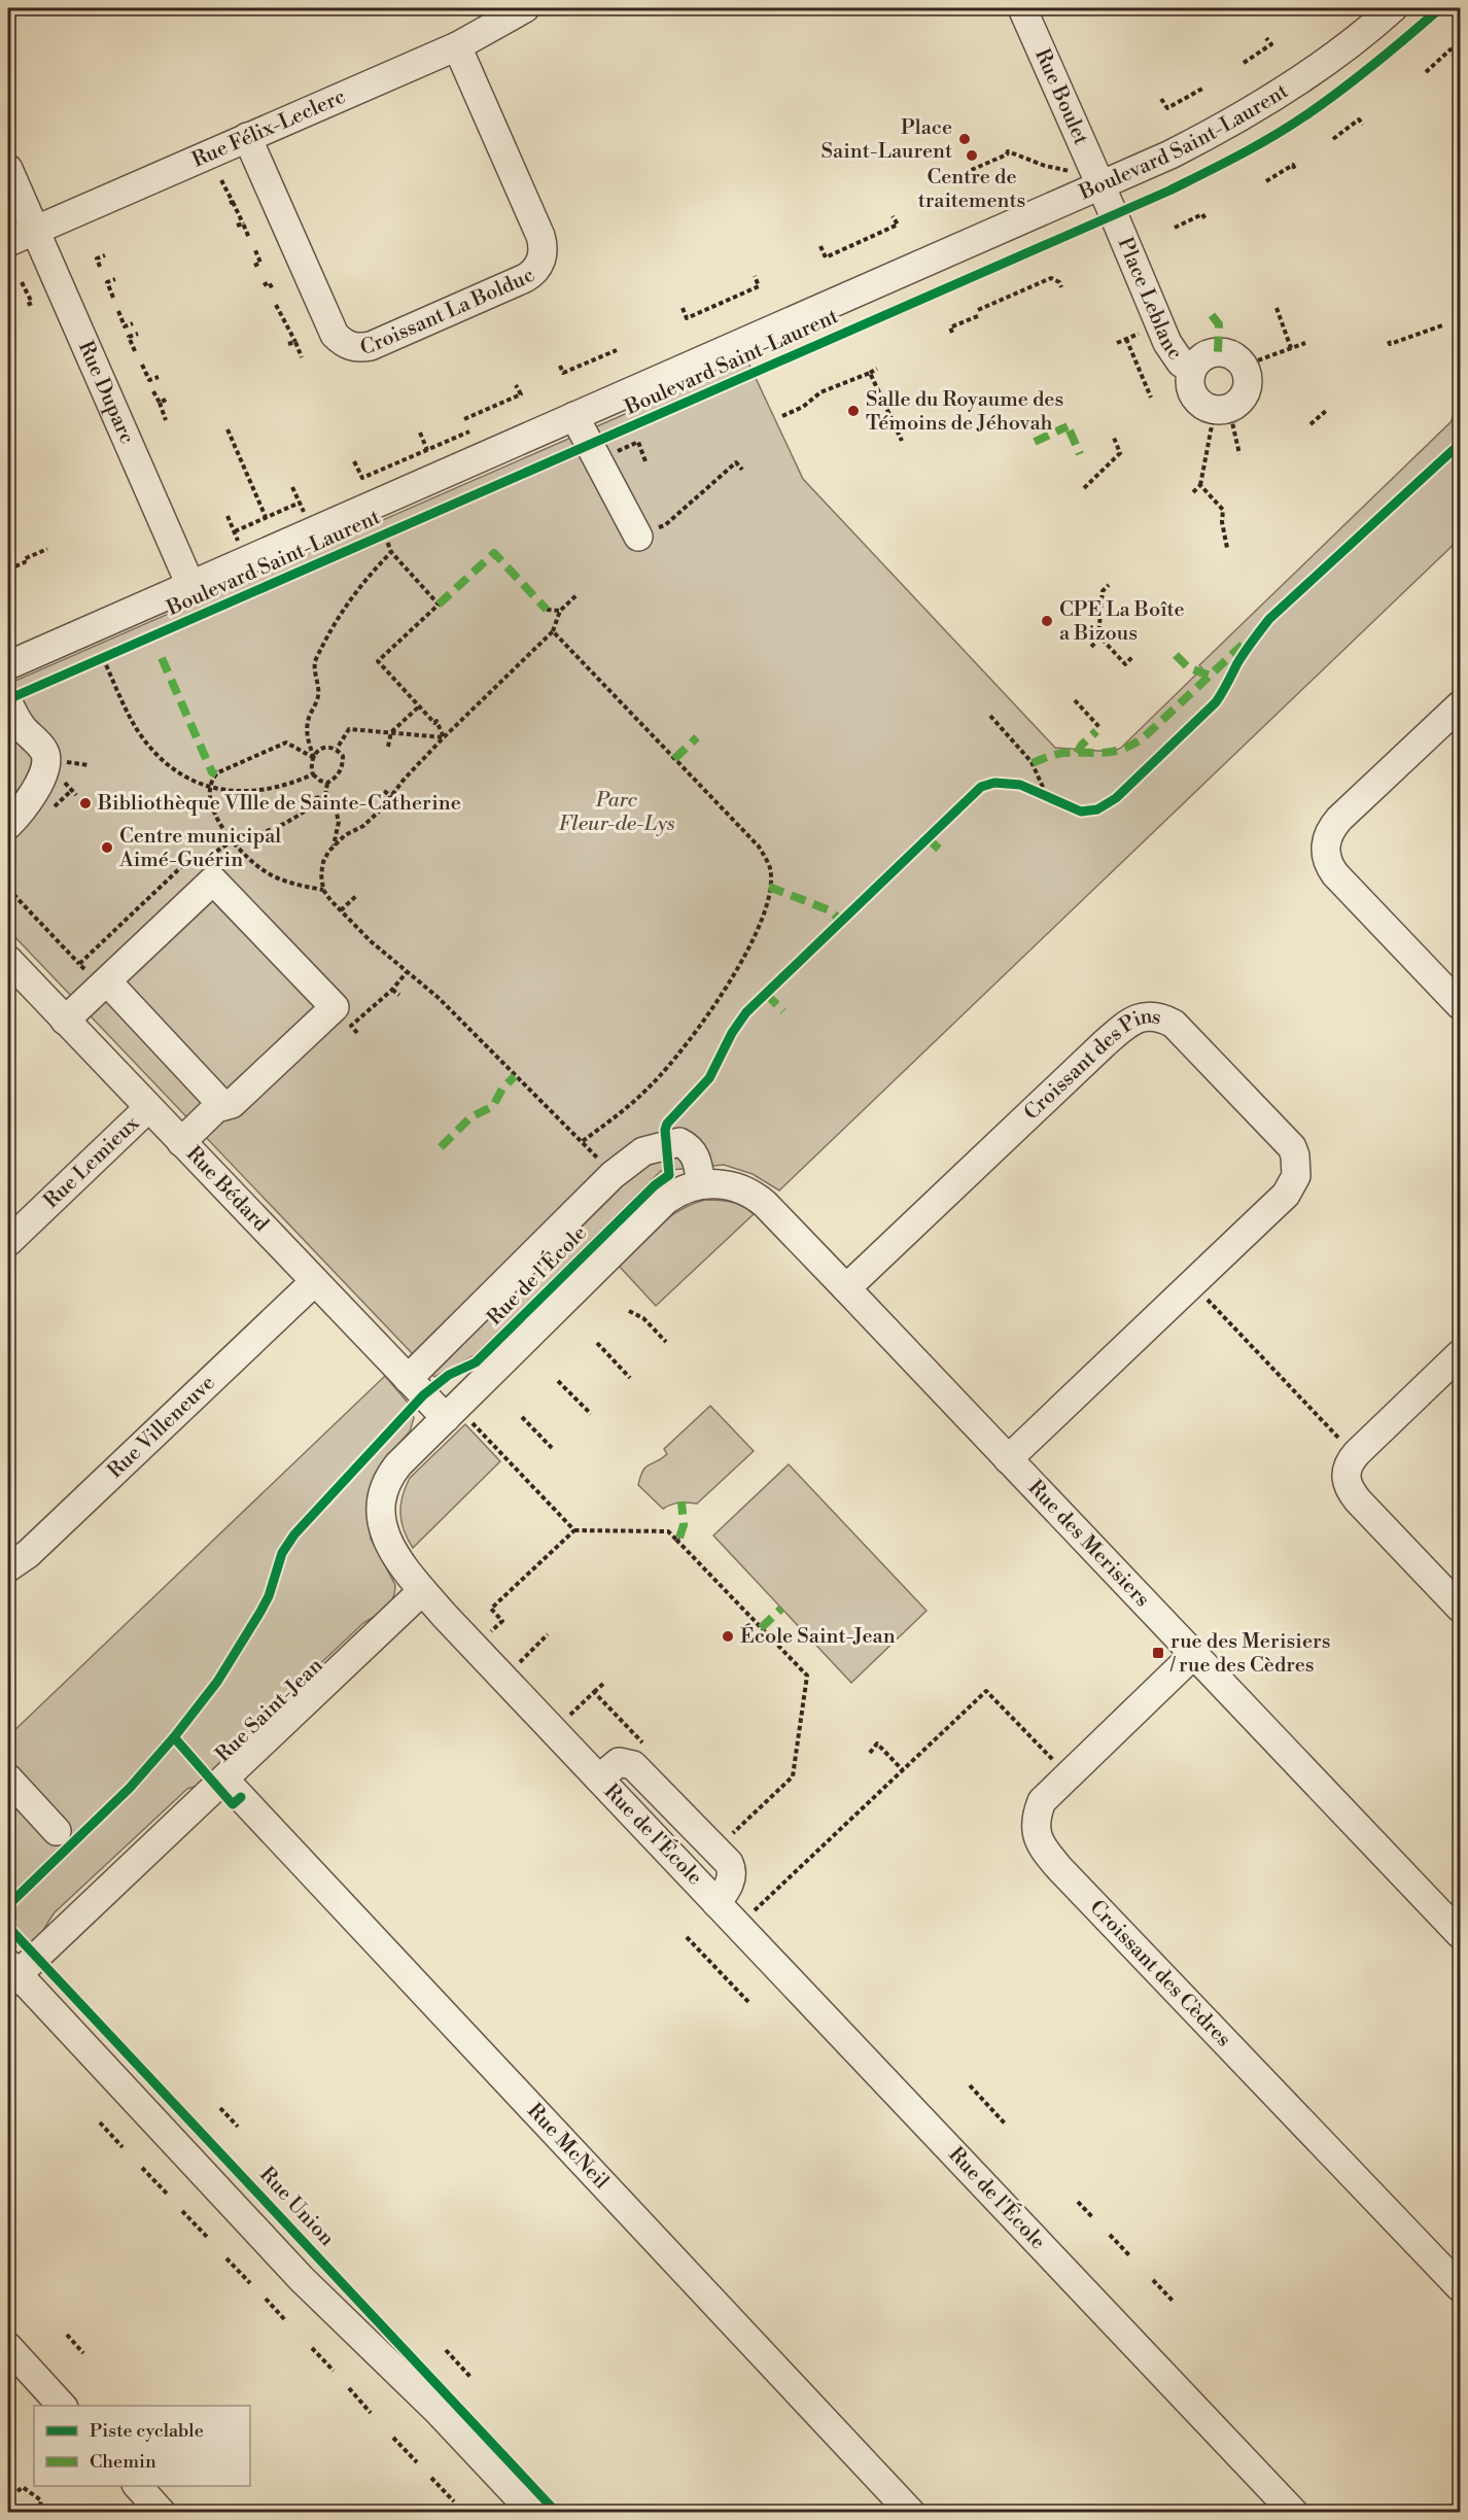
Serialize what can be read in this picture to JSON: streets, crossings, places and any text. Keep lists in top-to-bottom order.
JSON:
{
  "streets": {
    "street": [
      "Rue Boulet",
      "Rue Félix-Leclerc",
      "Boulevard Saint-Laurent",
      "Place Leblanc",
      "Croissant La Bolduc",
      "Rue Duparc",
      "Croissant des Pins",
      "Rue Lemieux",
      "Rue Bédard",
      "Rue de l'École",
      "Rue Villeneuve",
      "Rue des Merisiers",
      "Rue Saint-Jean",
      "Croissant des Cèdres",
      "Rue McNeil"
    ],
    "cycle path": ["Rue Union"]
  },
  "crossings": [
    ["Rue Boulet", "Boulevard Saint-Laurent"],
    ["Rue Boulet", "Place Leblanc"],
    ["Rue Félix-Leclerc", "Croissant La Bolduc"],
    ["Rue Félix-Leclerc", "Rue Duparc"],
    ["Boulevard Saint-Laurent", "Place Leblanc"],
    ["Boulevard Saint-Laurent", "Rue Duparc"],
    ["Croissant des Pins", "Rue des Merisiers"],
    ["Rue Lemieux", "Rue Bédard"],
    ["Rue Bédard", "Rue de l'École"],
    ["Rue Bédard", "Rue Villeneuve"],
    ["Rue de l'École", "Rue des Merisiers"],
    ["Rue de l'École", "Rue Saint-Jean"],
    ["Rue des Merisiers", "Croissant des Cèdres"],
    ["Rue Saint-Jean", "Rue McNeil"]
  ],
  "parks": ["Parc Fleur-de-Lys"],
  "places": {
    "other": [
      "Place Saint-Laurent",
      "Centre de traitements",
      "Salle du Royaume des Témoins de Jéhovah",
      "CPE La Boîte a Bizous",
      "Bibliothèque VIlle de Sainte-Catherine",
      "Centre municipal Aimé-Guérin",
      "École Saint-Jean"
    ],
    "transit": ["rue des Merisiers / rue des Cèdres"]
  },
  "legend": ["Piste cyclable", "Chemin"]
}
